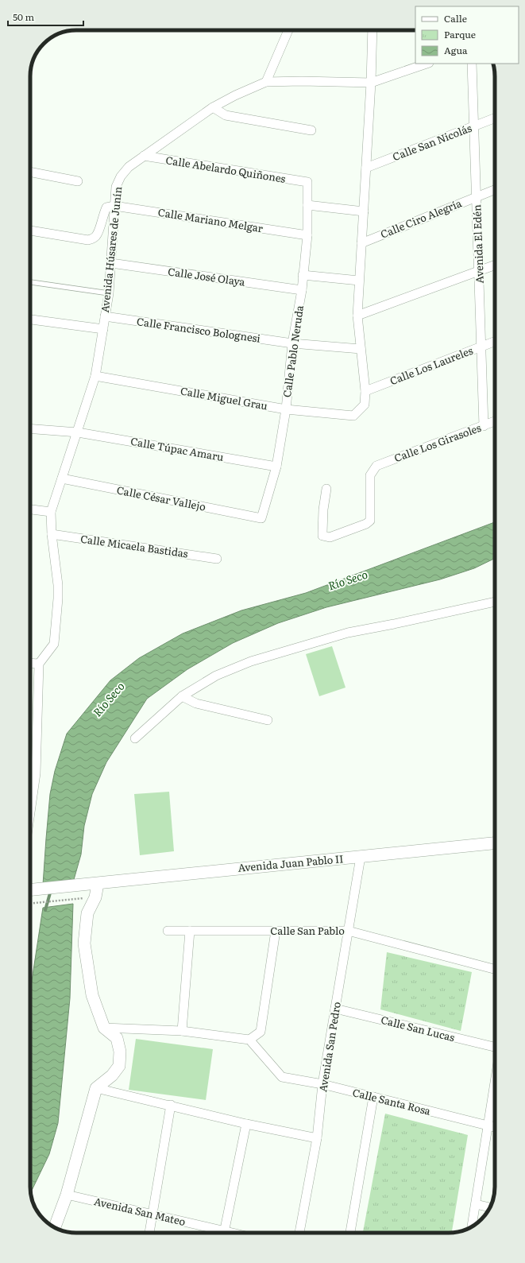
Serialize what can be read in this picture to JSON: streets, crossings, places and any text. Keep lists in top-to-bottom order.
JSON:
{
  "streets": {
    "street": [
      "Calle San Nicolás",
      "Calle Abelardo Quiñones",
      "Calle Ciro Alegría",
      "Calle Mariano Melgar",
      "Avenida El Edén",
      "Avenida Húsares de Junín",
      "Calle José Olaya",
      "Calle Francisco Bolognesi",
      "Calle Pablo Neruda",
      "Calle Los Laureles",
      "Calle Miguel Grau",
      "Calle Los Girasoles",
      "Calle Túpac Amaru",
      "Calle César Vallejo",
      "Calle Micaela Bastidas",
      "Avenida Juan Pablo II",
      "Calle San Pablo",
      "Calle San Lucas",
      "Avenida San Pedro",
      "Calle Santa Rosa",
      "Avenida San Mateo"
    ]
  },
  "crossings": [
    ["Calle San Nicolás", "Avenida El Edén"],
    ["Calle Abelardo Quiñones", "Avenida Húsares de Junín"],
    ["Calle Abelardo Quiñones", "Calle Pablo Neruda"],
    ["Calle Ciro Alegría", "Avenida El Edén"],
    ["Calle Mariano Melgar", "Avenida Húsares de Junín"],
    ["Calle Mariano Melgar", "Calle Pablo Neruda"],
    ["Avenida El Edén", "Calle Los Laureles"],
    ["Avenida El Edén", "Calle Los Girasoles"],
    ["Avenida Húsares de Junín", "Calle José Olaya"],
    ["Avenida Húsares de Junín", "Calle Francisco Bolognesi"],
    ["Avenida Húsares de Junín", "Calle Miguel Grau"],
    ["Avenida Húsares de Junín", "Calle Túpac Amaru"],
    ["Avenida Húsares de Junín", "Calle César Vallejo"],
    ["Calle José Olaya", "Calle Pablo Neruda"],
    ["Calle Francisco Bolognesi", "Calle Pablo Neruda"],
    ["Calle Pablo Neruda", "Calle Miguel Grau"],
    ["Calle Pablo Neruda", "Calle Túpac Amaru"],
    ["Calle Pablo Neruda", "Calle César Vallejo"],
    ["Calle Los Laureles", "Calle Miguel Grau"],
    ["Avenida Juan Pablo II", "Avenida San Pedro"],
    ["Calle San Pablo", "Avenida San Pedro"],
    ["Calle San Lucas", "Avenida San Pedro"],
    ["Avenida San Pedro", "Calle Santa Rosa"]
  ],
  "water": ["Río Seco"],
  "legend": ["Calle", "Parque", "Agua"],
  "scale_bar": "50 m"
}
